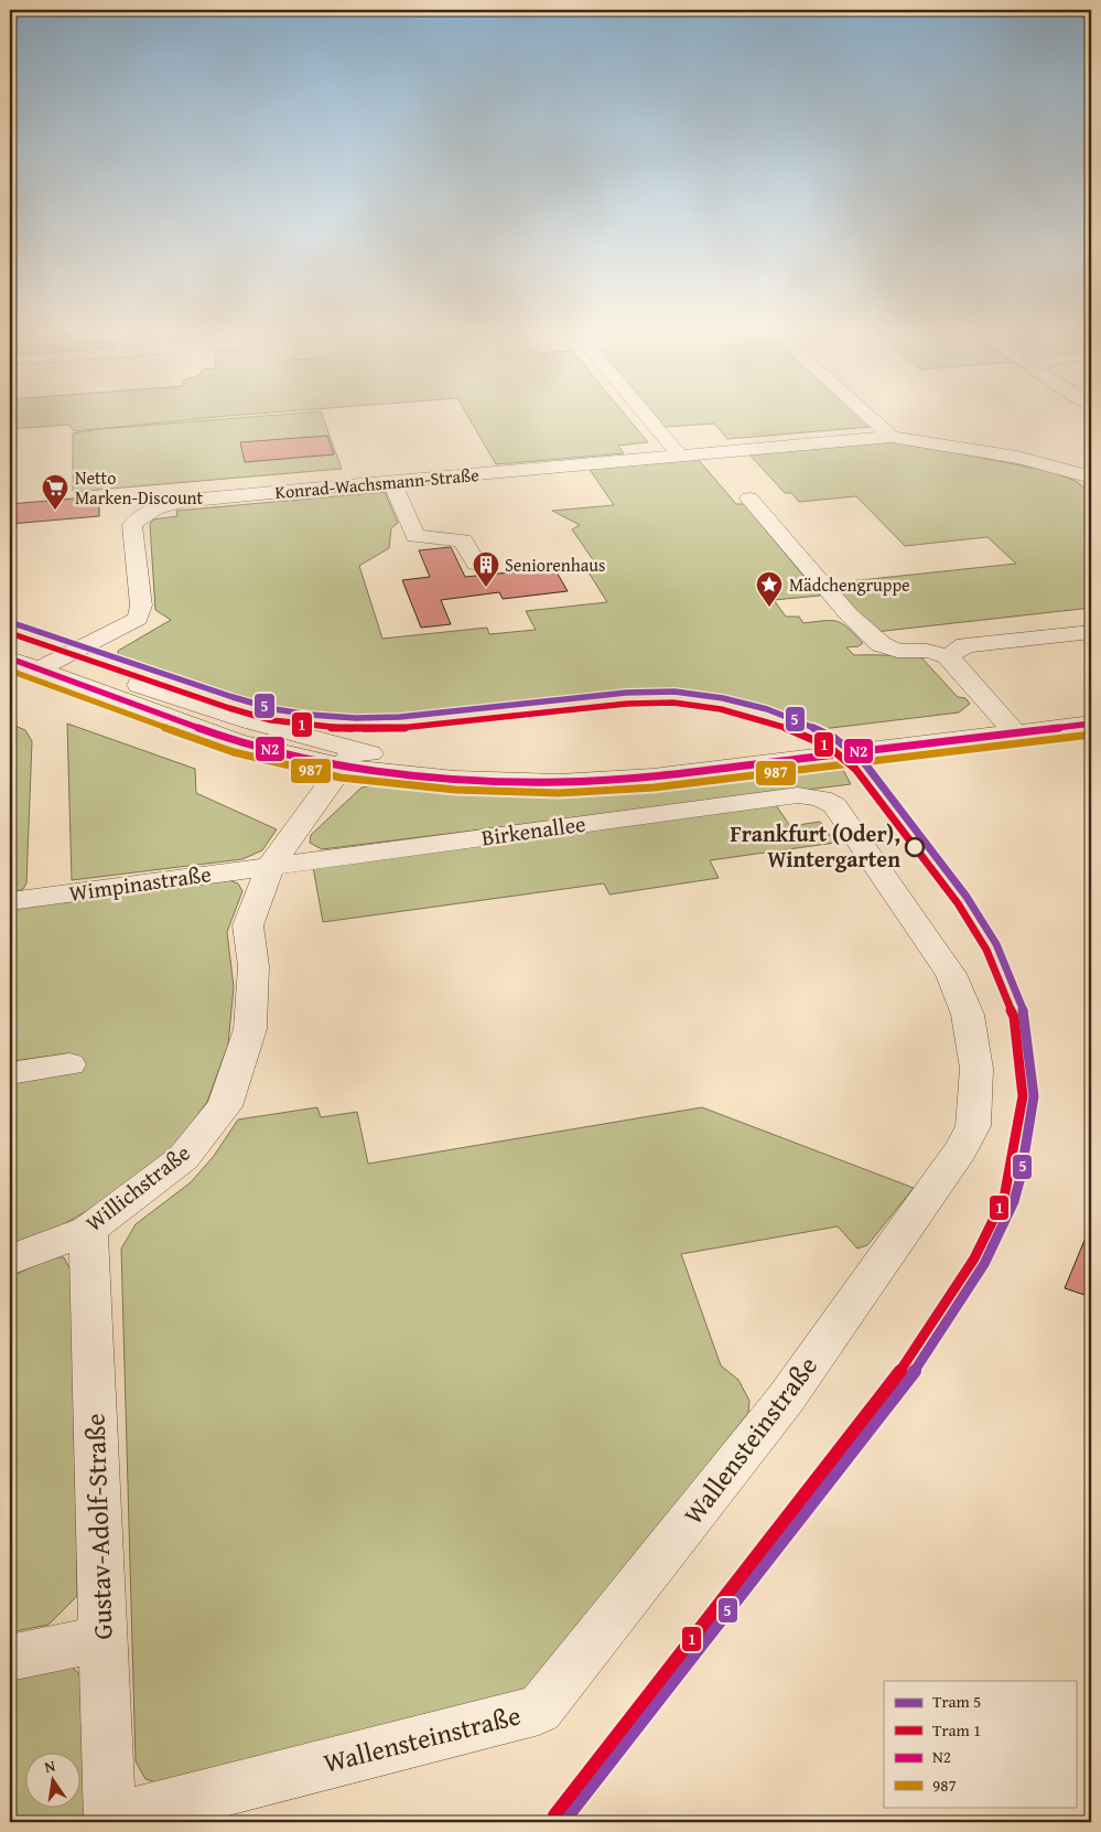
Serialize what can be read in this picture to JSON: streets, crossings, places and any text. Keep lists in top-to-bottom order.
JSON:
{
  "streets": {
    "street": [
      "Konrad-Wachsmann-Straße",
      "Birkenallee",
      "Wimpinastraße",
      "Willichstraße",
      "Wallensteinstraße",
      "Gustav-Adolf-Straße"
    ]
  },
  "crossings": [
    ["Konrad-Wachsmann-Straße", "Birkenallee"],
    ["Birkenallee", "Wimpinastraße"],
    ["Birkenallee", "Willichstraße"],
    ["Birkenallee", "Wallensteinstraße"],
    ["Wimpinastraße", "Willichstraße"],
    ["Willichstraße", "Gustav-Adolf-Straße"],
    ["Wallensteinstraße", "Gustav-Adolf-Straße"]
  ],
  "places": {
    "supermarket": ["Netto Marken-Discount"],
    "building": ["Seniorenhaus"],
    "place": ["Mädchengruppe"],
    "other": ["Frankfurt (Oder), Wintergarten"]
  },
  "lines": [
    "tram line 5",
    "tram line 1",
    "transit line N2",
    "transit line 987"
  ],
  "legend": [
    "Tram 5",
    "Tram 1",
    "N2",
    "987"
  ],
  "north": "top"
}
